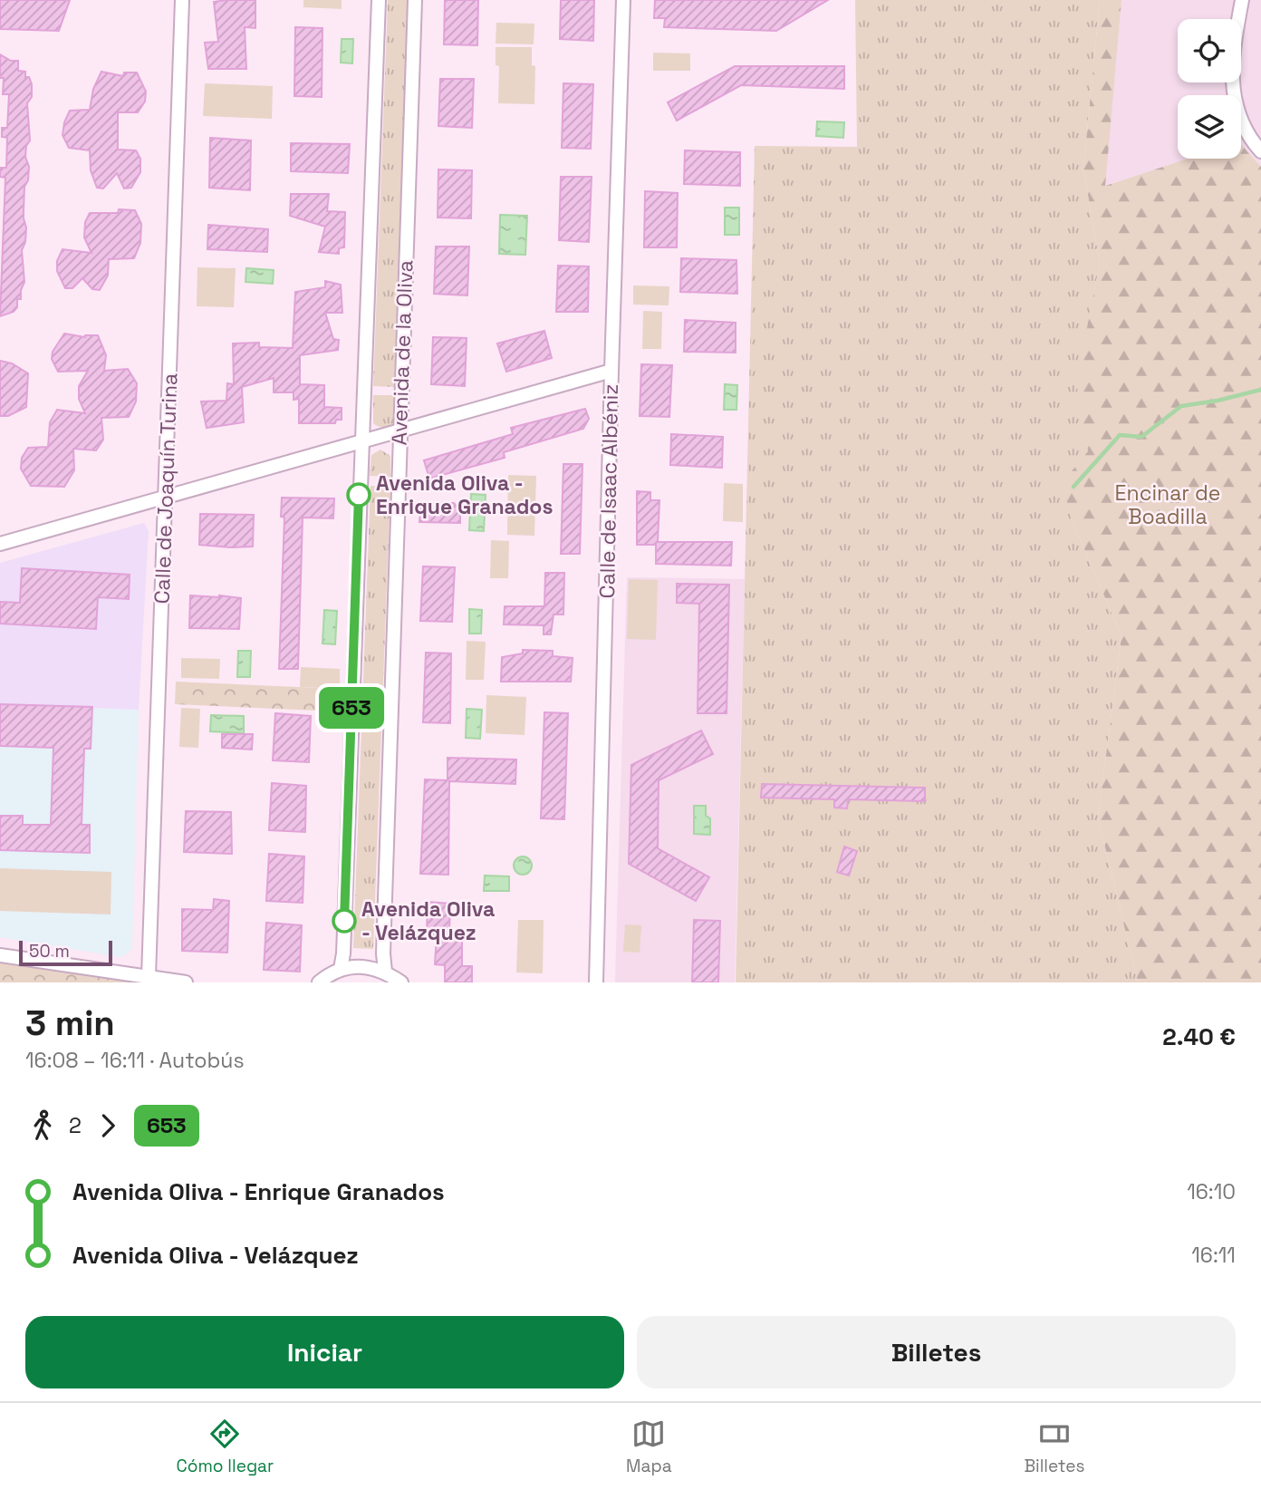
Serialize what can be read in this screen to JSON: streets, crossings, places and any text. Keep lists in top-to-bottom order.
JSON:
{
  "streets": {
    "street": ["Avenida de la Oliva", "Calle de Joaquín Turina", "Calle de Isaac Albéniz"]
  },
  "parks": ["Encinar de Boadilla"],
  "places": ["Avenida Oliva - Enrique Granados", "Avenida Oliva - Velázquez"],
  "lines": ["bus line 653"],
  "scale_bar": "50 m",
  "page": {
    "on_map": "653",
    "scale": "50 m",
    "heading": ["3 min", "16:08 – 16:11 · Autobús", "2.40 €"],
    "legs": ["2", "653"],
    "list": [
      {
        "name": "Avenida Oliva - Enrique Granados",
        "value": "16:10"
      },
      {
        "name": "Avenida Oliva - Velázquez",
        "value": "16:11"
      }
    ],
    "buttons": ["Iniciar", "Billetes"],
    "tabs": ["Cómo llegar", "Mapa", "Billetes"]
  }
}
